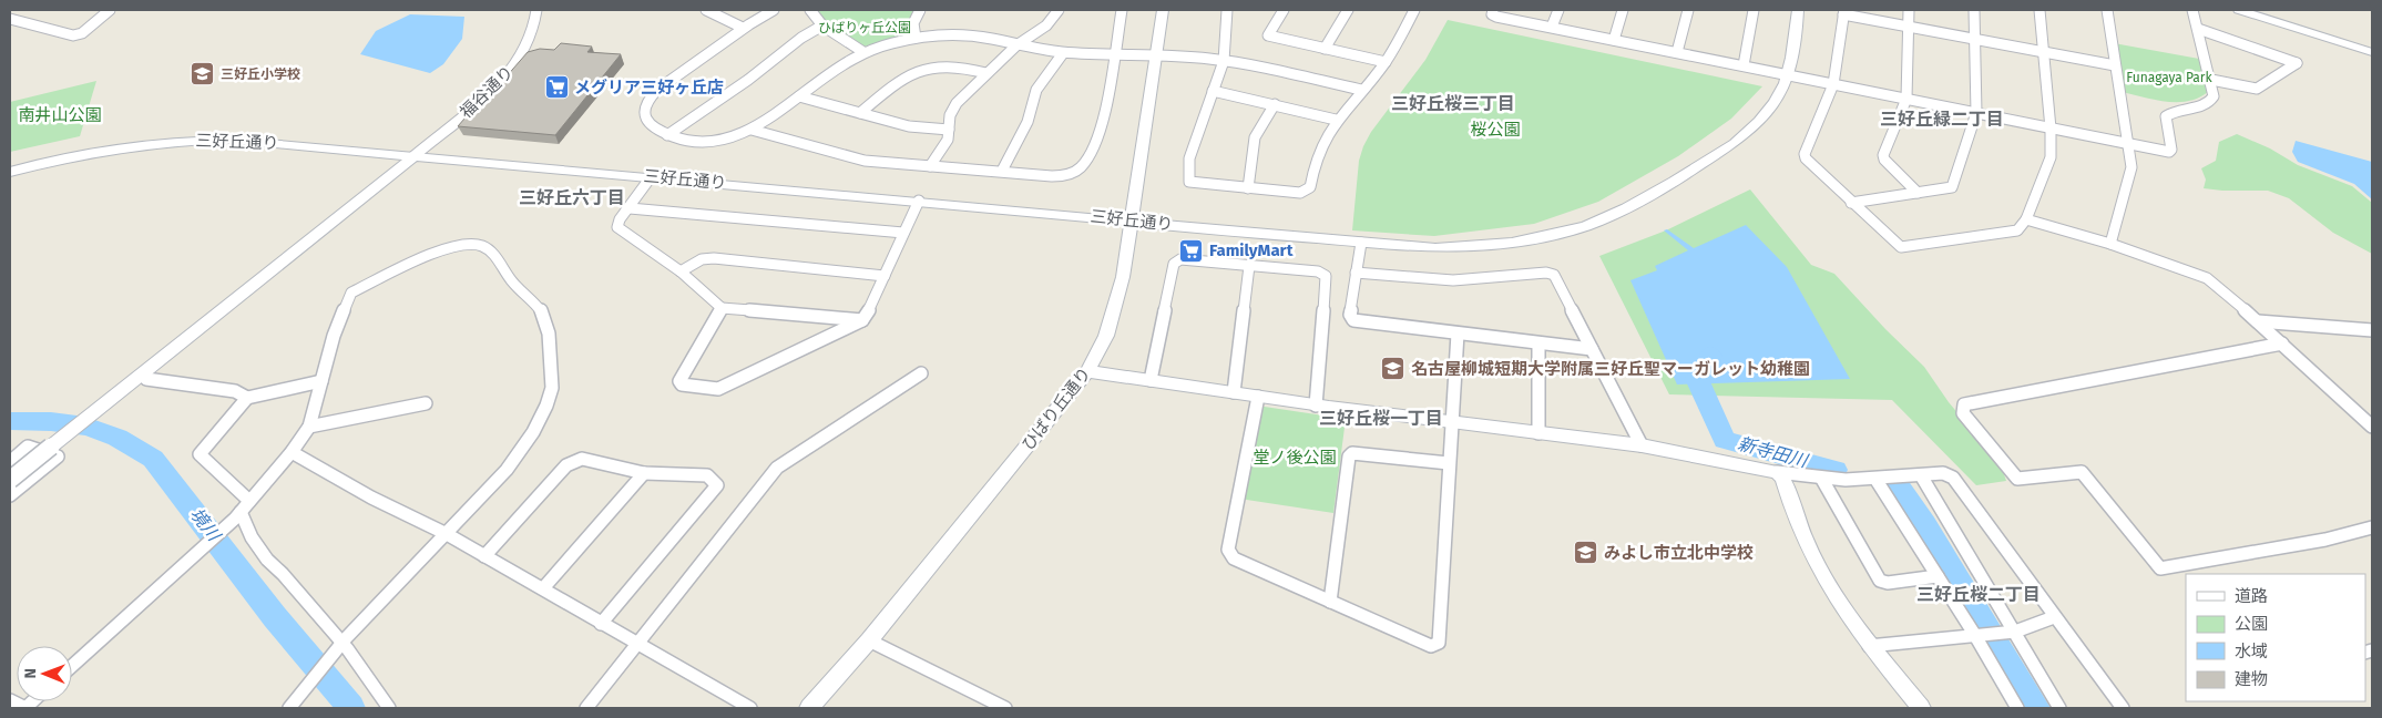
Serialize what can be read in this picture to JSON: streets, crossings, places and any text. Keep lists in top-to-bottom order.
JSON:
{
  "streets": {
    "street": ["福谷通り", "三好丘通り", "ひばり丘通り"]
  },
  "crossings": [
    ["福谷通り", "三好丘通り"],
    ["三好丘通り", "ひばり丘通り"]
  ],
  "districts": [
    "三好丘桜三丁目",
    "三好丘緑二丁目",
    "三好丘六丁目",
    "三好丘桜一丁目",
    "三好丘桜二丁目"
  ],
  "water": ["新寺田川", "境川"],
  "parks": [
    "ひばりヶ丘公園",
    "Funagaya Park",
    "南井山公園",
    "桜公園",
    "堂ノ後公園"
  ],
  "places": {
    "school or university": ["三好丘小学校", "名古屋柳城短期大学附属三好丘聖マーガレット幼稚園", "みよし市立北中学校"],
    "supermarket": ["メグリア三好ヶ丘店", "FamilyMart"]
  },
  "legend": [
    "道路",
    "公園",
    "水域",
    "建物"
  ],
  "north": "left"
}
